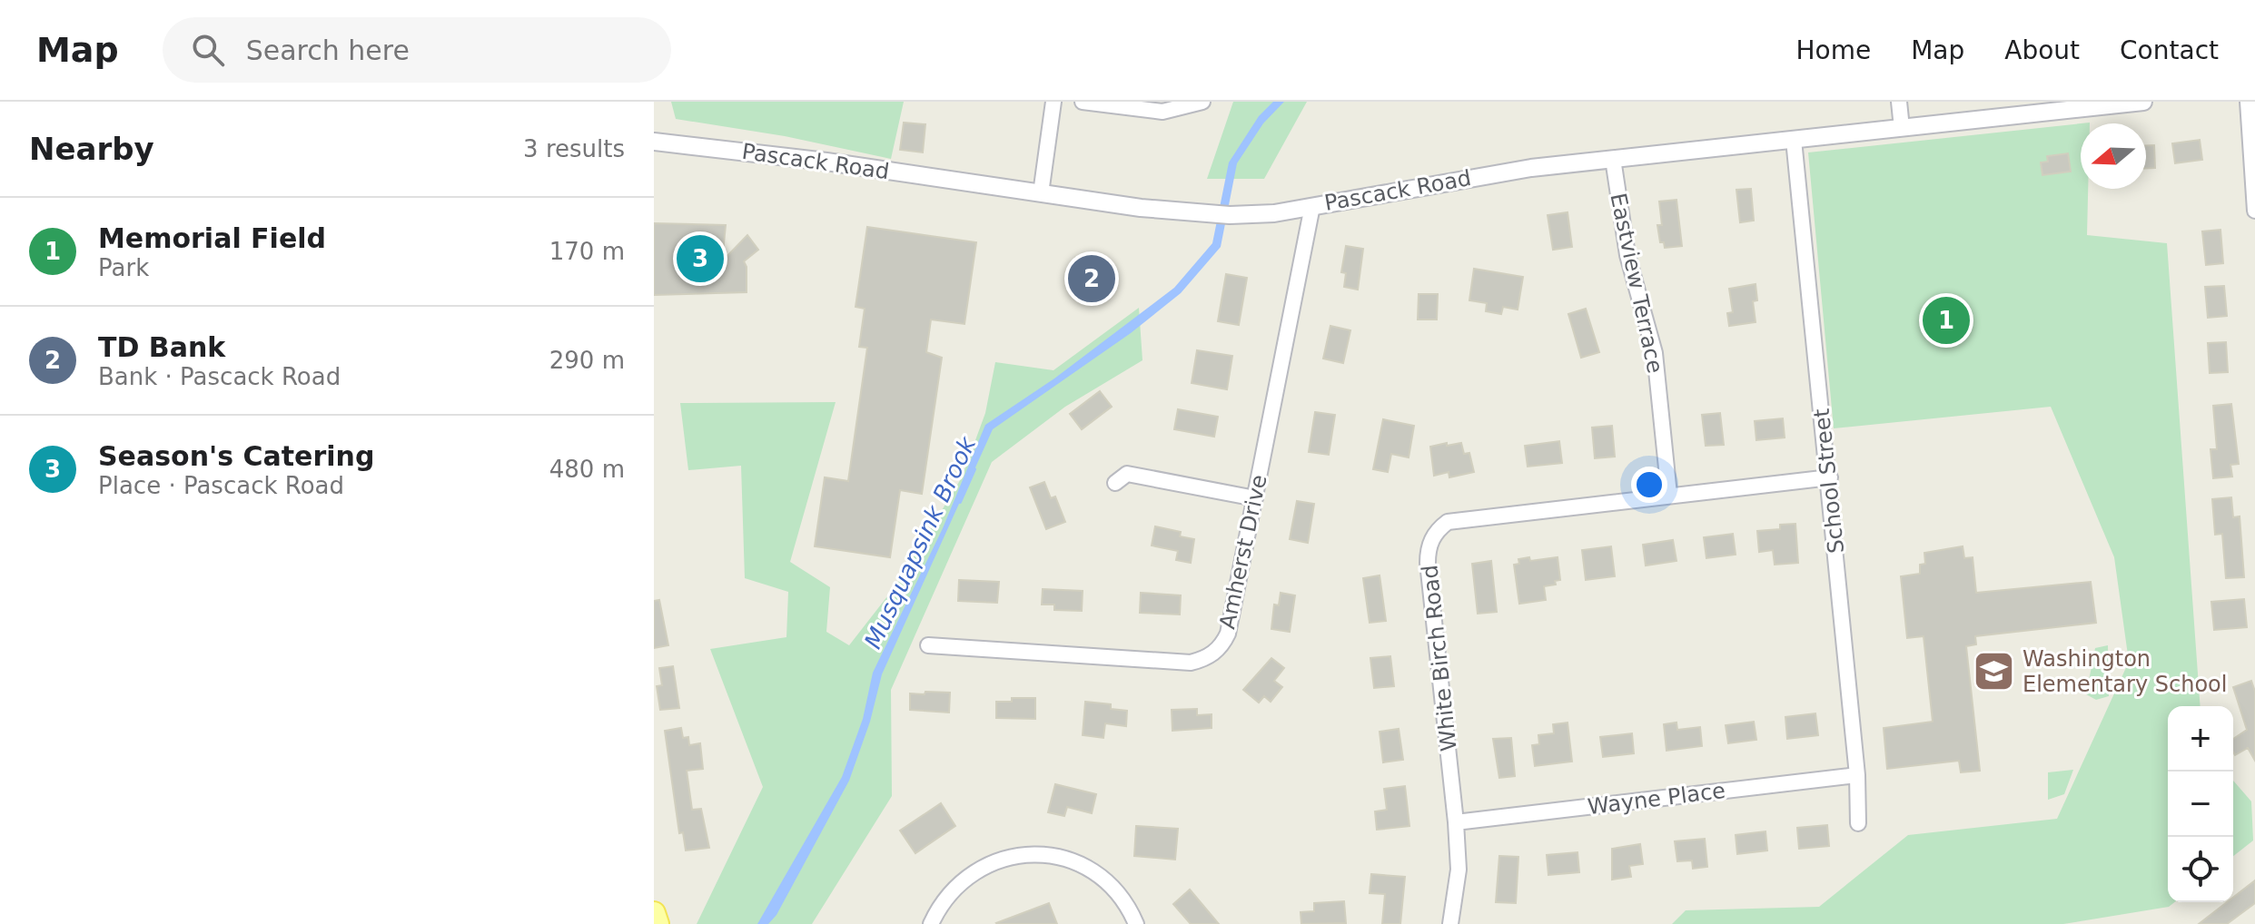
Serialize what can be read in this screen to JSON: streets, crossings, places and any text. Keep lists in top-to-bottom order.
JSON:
{
  "streets": {
    "street": [
      "Pascack Road",
      "Eastview Terrace",
      "School Street",
      "Amherst Drive",
      "White Birch Road",
      "Wayne Place"
    ]
  },
  "crossings": [
    ["Pascack Road", "Eastview Terrace"],
    ["Pascack Road", "School Street"],
    ["Pascack Road", "Amherst Drive"],
    ["Eastview Terrace", "White Birch Road"],
    ["School Street", "White Birch Road"],
    ["School Street", "Wayne Place"],
    ["White Birch Road", "Wayne Place"]
  ],
  "water": ["Musquapsink Brook"],
  "places": {
    "school or university": ["Washington Elementary School"]
  },
  "north": "left",
  "page": {
    "header": "Map",
    "search": "Search here",
    "nav": [
      "Home",
      "Map",
      "About",
      "Contact"
    ],
    "heading": ["Nearby", "3 results"],
    "list": [
      {
        "mark": "1",
        "name": "Memorial Field",
        "note": "Park",
        "value": "170 m"
      },
      {
        "mark": "2",
        "name": "TD Bank",
        "note": "Bank · Pascack Road",
        "value": "290 m"
      },
      {
        "mark": "3",
        "name": "Season's Catering",
        "note": "Place · Pascack Road",
        "value": "480 m"
      }
    ],
    "pins": ["3", "2", "1"],
    "map_buttons": ["+", "−"]
  }
}
